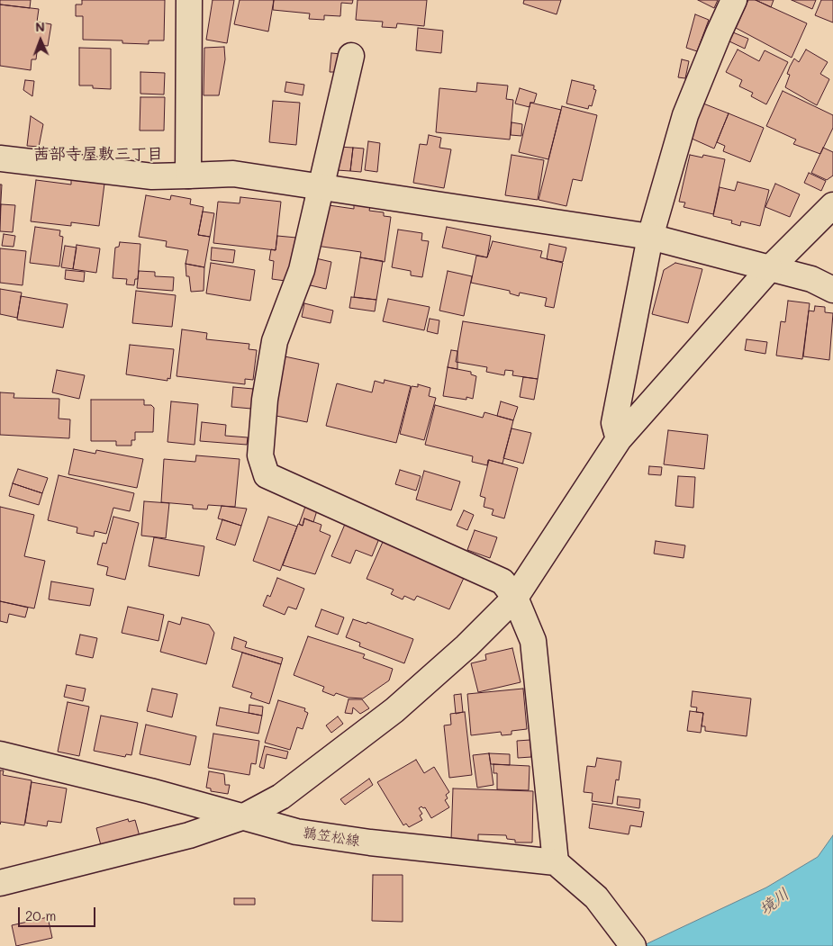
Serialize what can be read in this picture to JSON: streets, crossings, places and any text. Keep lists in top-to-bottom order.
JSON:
{
  "streets": {
    "street": ["鶉笠松線"]
  },
  "districts": ["茜部寺屋敷三丁目"],
  "water": ["境川"],
  "scale_bar": "20 m",
  "north": "top"
}
